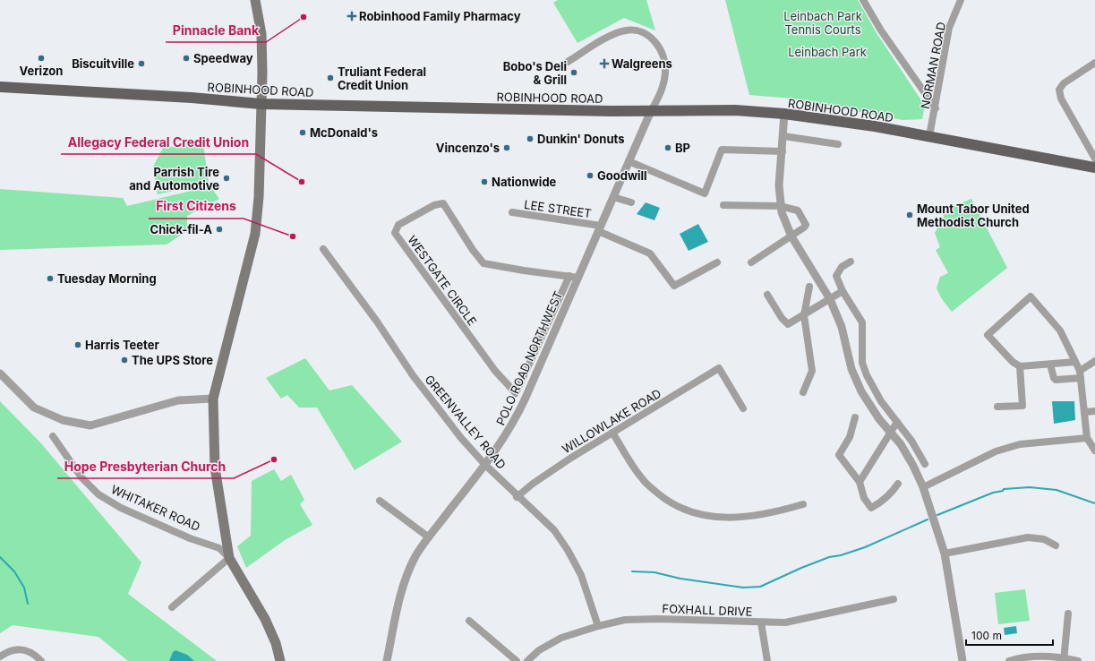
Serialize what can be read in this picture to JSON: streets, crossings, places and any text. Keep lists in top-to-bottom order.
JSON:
{
  "streets": {
    "main road": ["ROBINHOOD ROAD"],
    "street": [
      "NORMAN ROAD",
      "LEE STREET",
      "WESTGATE CIRCLE",
      "POLO ROAD NORTHWEST",
      "WILLOWLAKE ROAD",
      "GREENVALLEY ROAD",
      "WHITAKER ROAD",
      "FOXHALL DRIVE"
    ]
  },
  "crossings": [
    ["NORMAN ROAD", "ROBINHOOD ROAD"],
    ["ROBINHOOD ROAD", "POLO ROAD NORTHWEST"],
    ["LEE STREET", "POLO ROAD NORTHWEST"],
    ["WESTGATE CIRCLE", "POLO ROAD NORTHWEST"],
    ["POLO ROAD NORTHWEST", "GREENVALLEY ROAD"],
    ["WILLOWLAKE ROAD", "GREENVALLEY ROAD"],
    ["GREENVALLEY ROAD", "FOXHALL DRIVE"]
  ],
  "parks": ["Leinbach Park Tennis Courts", "Leinbach Park"],
  "places": {
    "health": ["Robinhood Family Pharmacy", "Walgreens"],
    "other": [
      "Pinnacle Bank",
      "Verizon",
      "Speedway",
      "Biscuitville",
      "Bobo's Deli & Grill",
      "Truliant Federal Credit Union",
      "McDonald's",
      "Dunkin' Donuts",
      "Vincenzo's",
      "BP",
      "Goodwill",
      "Parrish Tire and Automotive",
      "Allegacy Federal Credit Union",
      "Nationwide",
      "Mount Tabor United Methodist Church",
      "Chick-fil-A",
      "First Citizens",
      "Tuesday Morning",
      "Harris Teeter",
      "The UPS Store",
      "Hope Presbyterian Church"
    ]
  },
  "scale_bar": "100 m"
}
